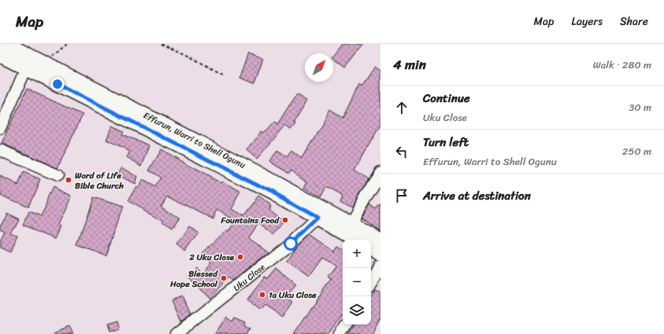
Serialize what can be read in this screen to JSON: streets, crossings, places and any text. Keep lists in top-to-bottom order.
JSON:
{
  "streets": {
    "main road": ["Effurun, Warri to Shell Ogunu"],
    "street": ["Uku Close"]
  },
  "crossings": [
    ["Effurun, Warri to Shell Ogunu", "Uku Close"]
  ],
  "places": [
    "Word of Life Bible Church",
    "Fountains Food",
    "2 Uku Close",
    "Blessed Hope School",
    "1a Uku Close"
  ],
  "north": "top right",
  "page": {
    "header": "Map",
    "nav": ["Map", "Layers", "Share"],
    "heading": ["4 min", "Walk · 280 m"],
    "list": [
      ["Continue", "Uku Close", "30 m"],
      ["Turn left", "Effurun, Warri to Shell Ogunu", "250 m"],
      "Arrive at destination"
    ],
    "map_buttons": ["+", "−"]
  }
}
